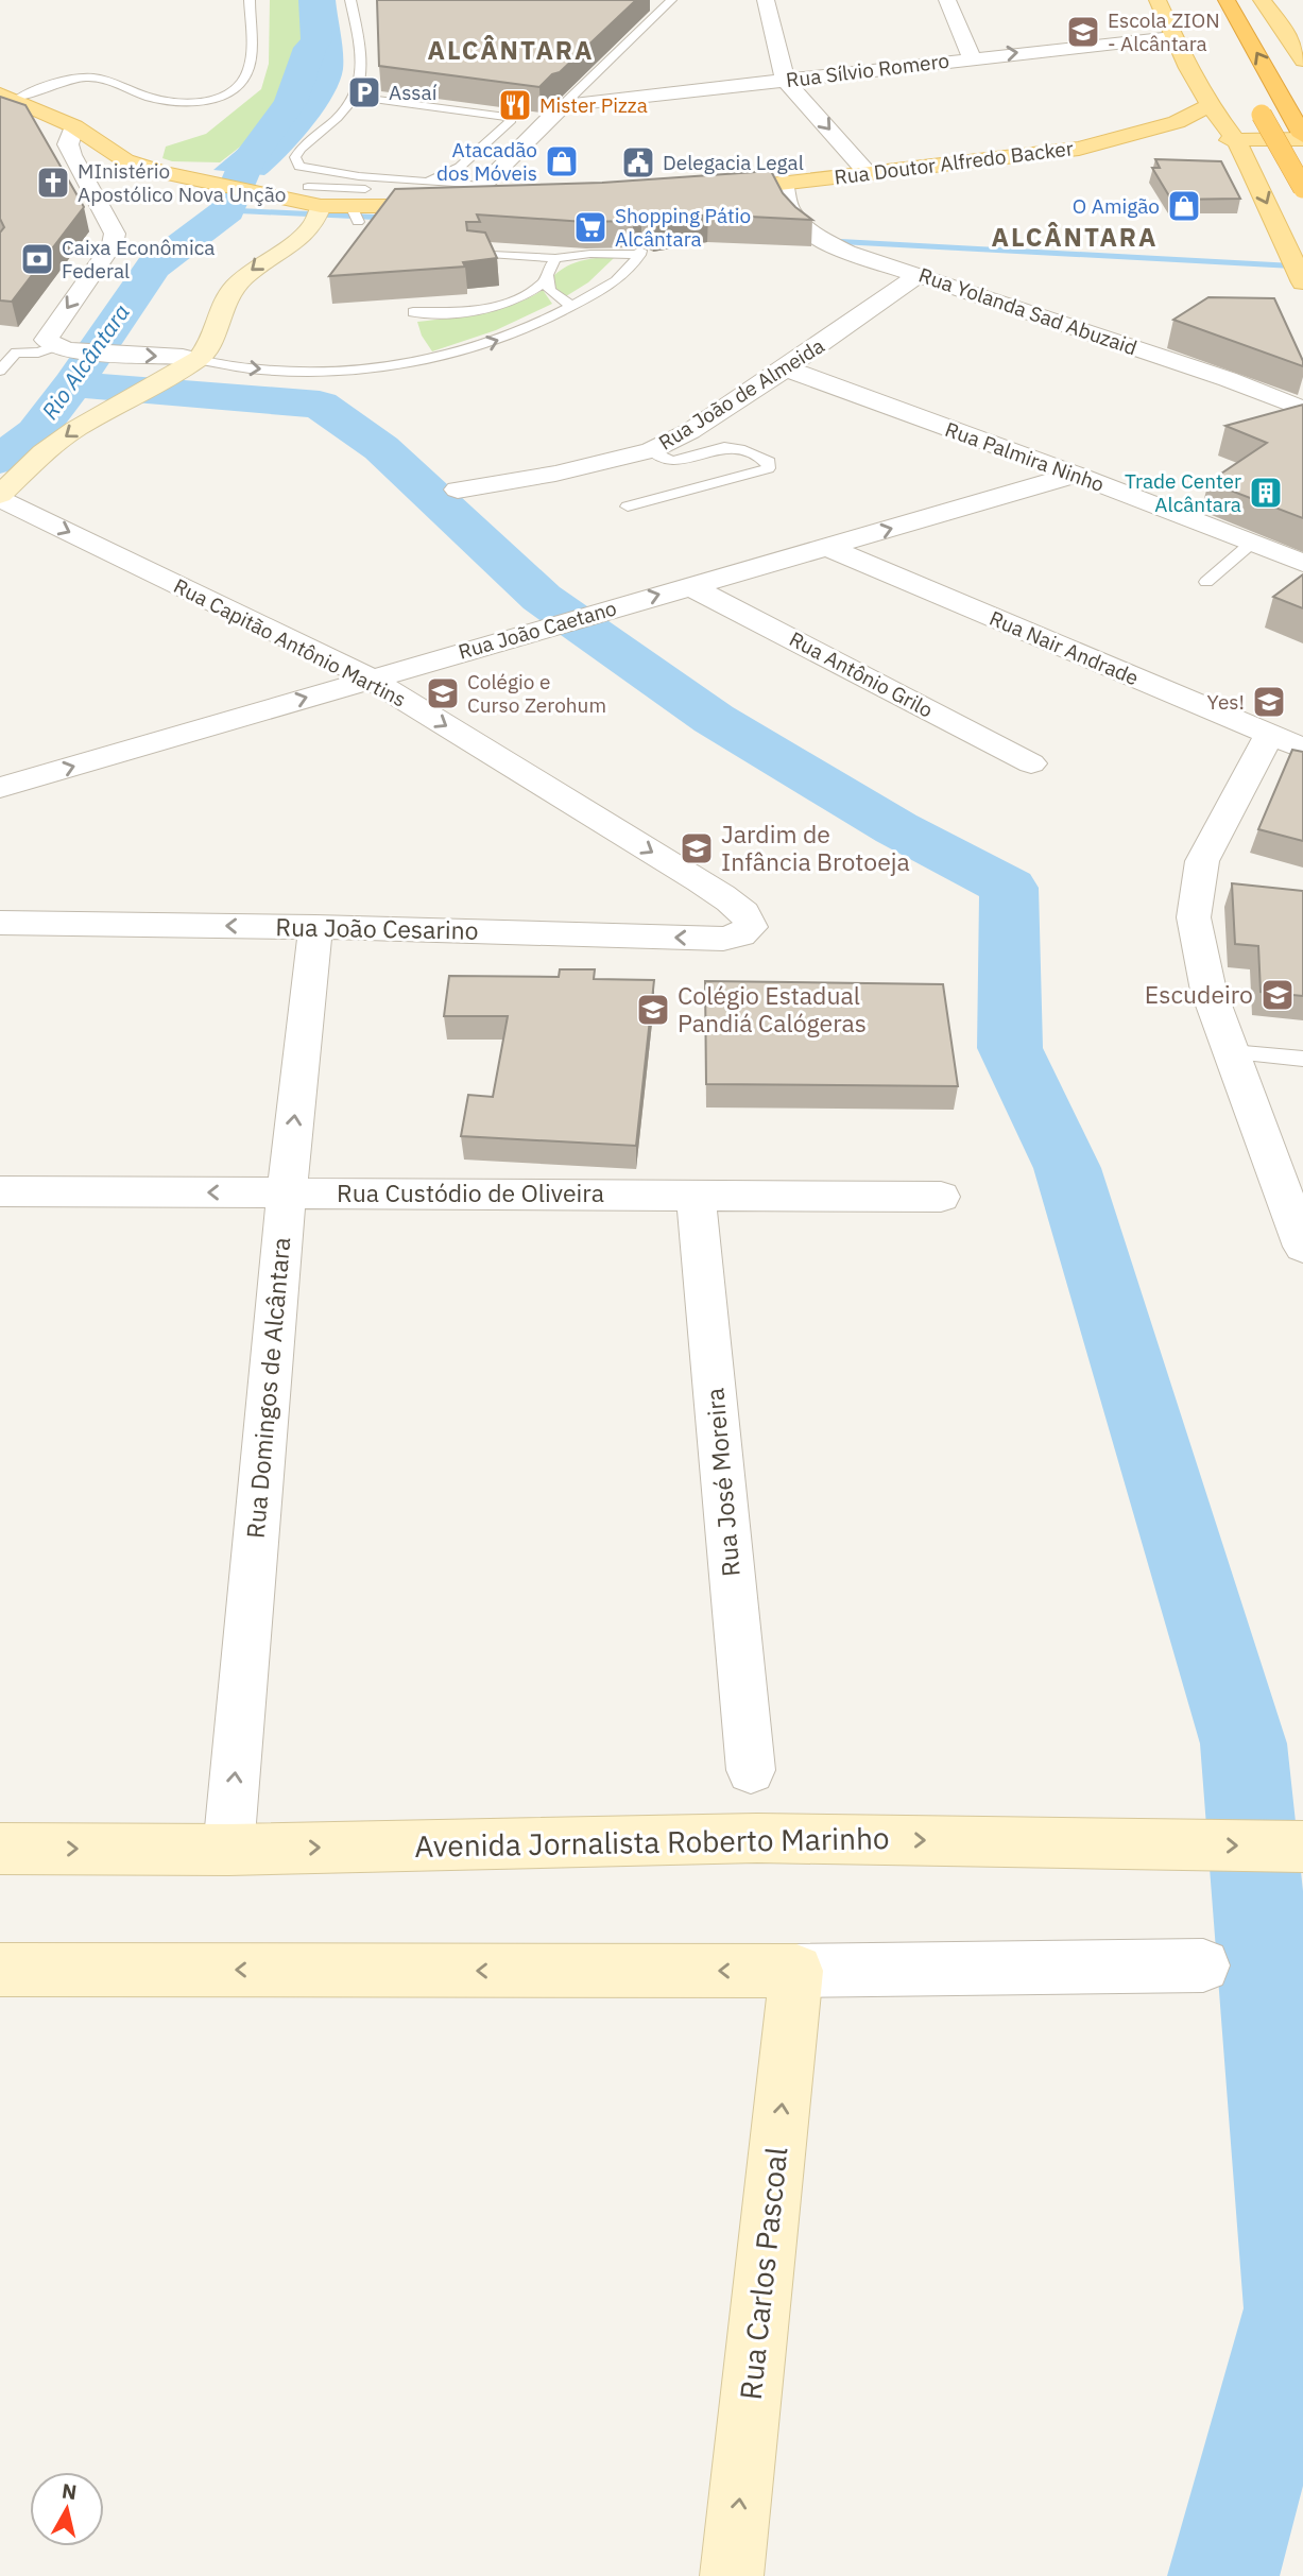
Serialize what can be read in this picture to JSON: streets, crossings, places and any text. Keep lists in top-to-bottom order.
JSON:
{
  "streets": {
    "main road": ["Rua Doutor Alfredo Backer", "Avenida Jornalista Roberto Marinho", "Rua Carlos Pascoal"],
    "street": [
      "Rua Sílvio Romero",
      "Rua Yolanda Sad Abuzaid",
      "Rua João de Almeida",
      "Rua Palmira Ninho",
      "Rua João Caetano",
      "Rua Capitão Antônio Martins",
      "Rua Nair Andrade",
      "Rua Antônio Grilo",
      "Rua João Cesarino",
      "Rua Custódio de Oliveira",
      "Rua Domingos de Alcântara",
      "Rua José Moreira"
    ]
  },
  "crossings": [
    ["Rua Doutor Alfredo Backer", "Rua Yolanda Sad Abuzaid"],
    ["Rua Yolanda Sad Abuzaid", "Rua João de Almeida"],
    ["Rua João de Almeida", "Rua Palmira Ninho"],
    ["Rua Palmira Ninho", "Rua João Caetano"],
    ["Rua João Caetano", "Rua Capitão Antônio Martins"],
    ["Rua João Caetano", "Rua Nair Andrade"],
    ["Rua João Caetano", "Rua Antônio Grilo"],
    ["Rua Capitão Antônio Martins", "Rua João Cesarino"],
    ["Rua João Cesarino", "Rua Domingos de Alcântara"],
    ["Rua Custódio de Oliveira", "Rua Domingos de Alcântara"],
    ["Rua Custódio de Oliveira", "Rua José Moreira"],
    ["Rua Domingos de Alcântara", "Avenida Jornalista Roberto Marinho"]
  ],
  "one_way": [
    "Rua João Caetano",
    "Rua Capitão Antônio Martins",
    "Rua João Cesarino",
    "Rua Domingos de Alcântara",
    "Rua Carlos Pascoal"
  ],
  "districts": ["ALCÂNTARA", "ALCÂNTARA"],
  "water": ["Rio Alcântara"],
  "places": {
    "school or university": [
      "Escola ZION - Alcântara",
      "Colégio e Curso Zerohum",
      "Yes!",
      "Jardim de Infância Brotoeja",
      "Escudeiro",
      "Colégio Estadual Pandiá Calógeras"
    ],
    "parking": ["Assaí"],
    "restaurant": ["Mister Pizza"],
    "shop": ["Atacadão dos Móveis", "O Amigão"],
    "public building": ["Delegacia Legal"],
    "church": ["MInistério Apostólico Nova Unção"],
    "supermarket": ["Shopping Pátio Alcântara"],
    "bank": ["Caixa Econômica Federal"],
    "building": ["Trade Center Alcântara"]
  },
  "north": "top"
}
